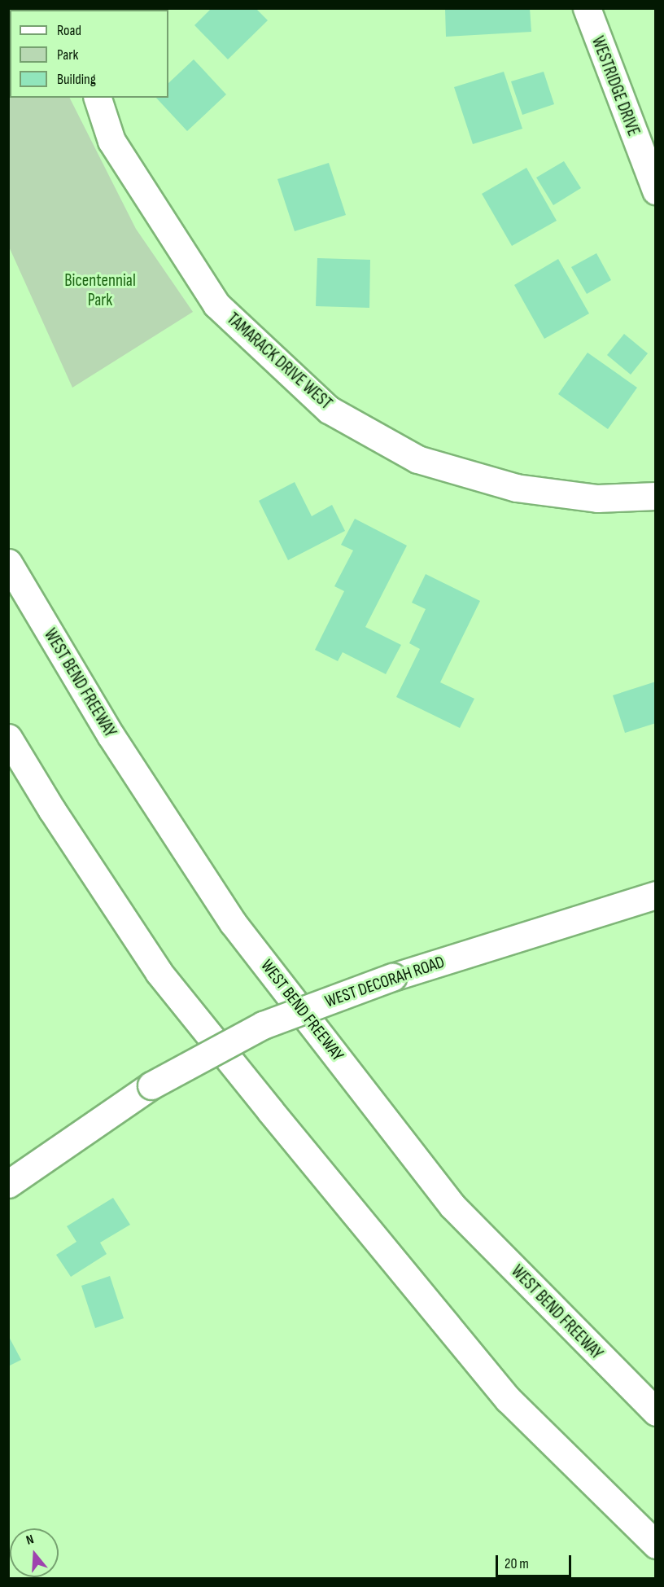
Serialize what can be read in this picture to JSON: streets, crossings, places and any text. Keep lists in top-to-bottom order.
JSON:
{
  "streets": {
    "main road": [
      "WESTRIDGE DRIVE",
      "TAMARACK DRIVE WEST",
      "WEST BEND FREEWAY",
      "WEST DECORAH ROAD"
    ]
  },
  "parks": ["Bicentennial Park"],
  "legend": ["Road", "Park", "Building"],
  "scale_bar": "20 m",
  "north": "top"
}
